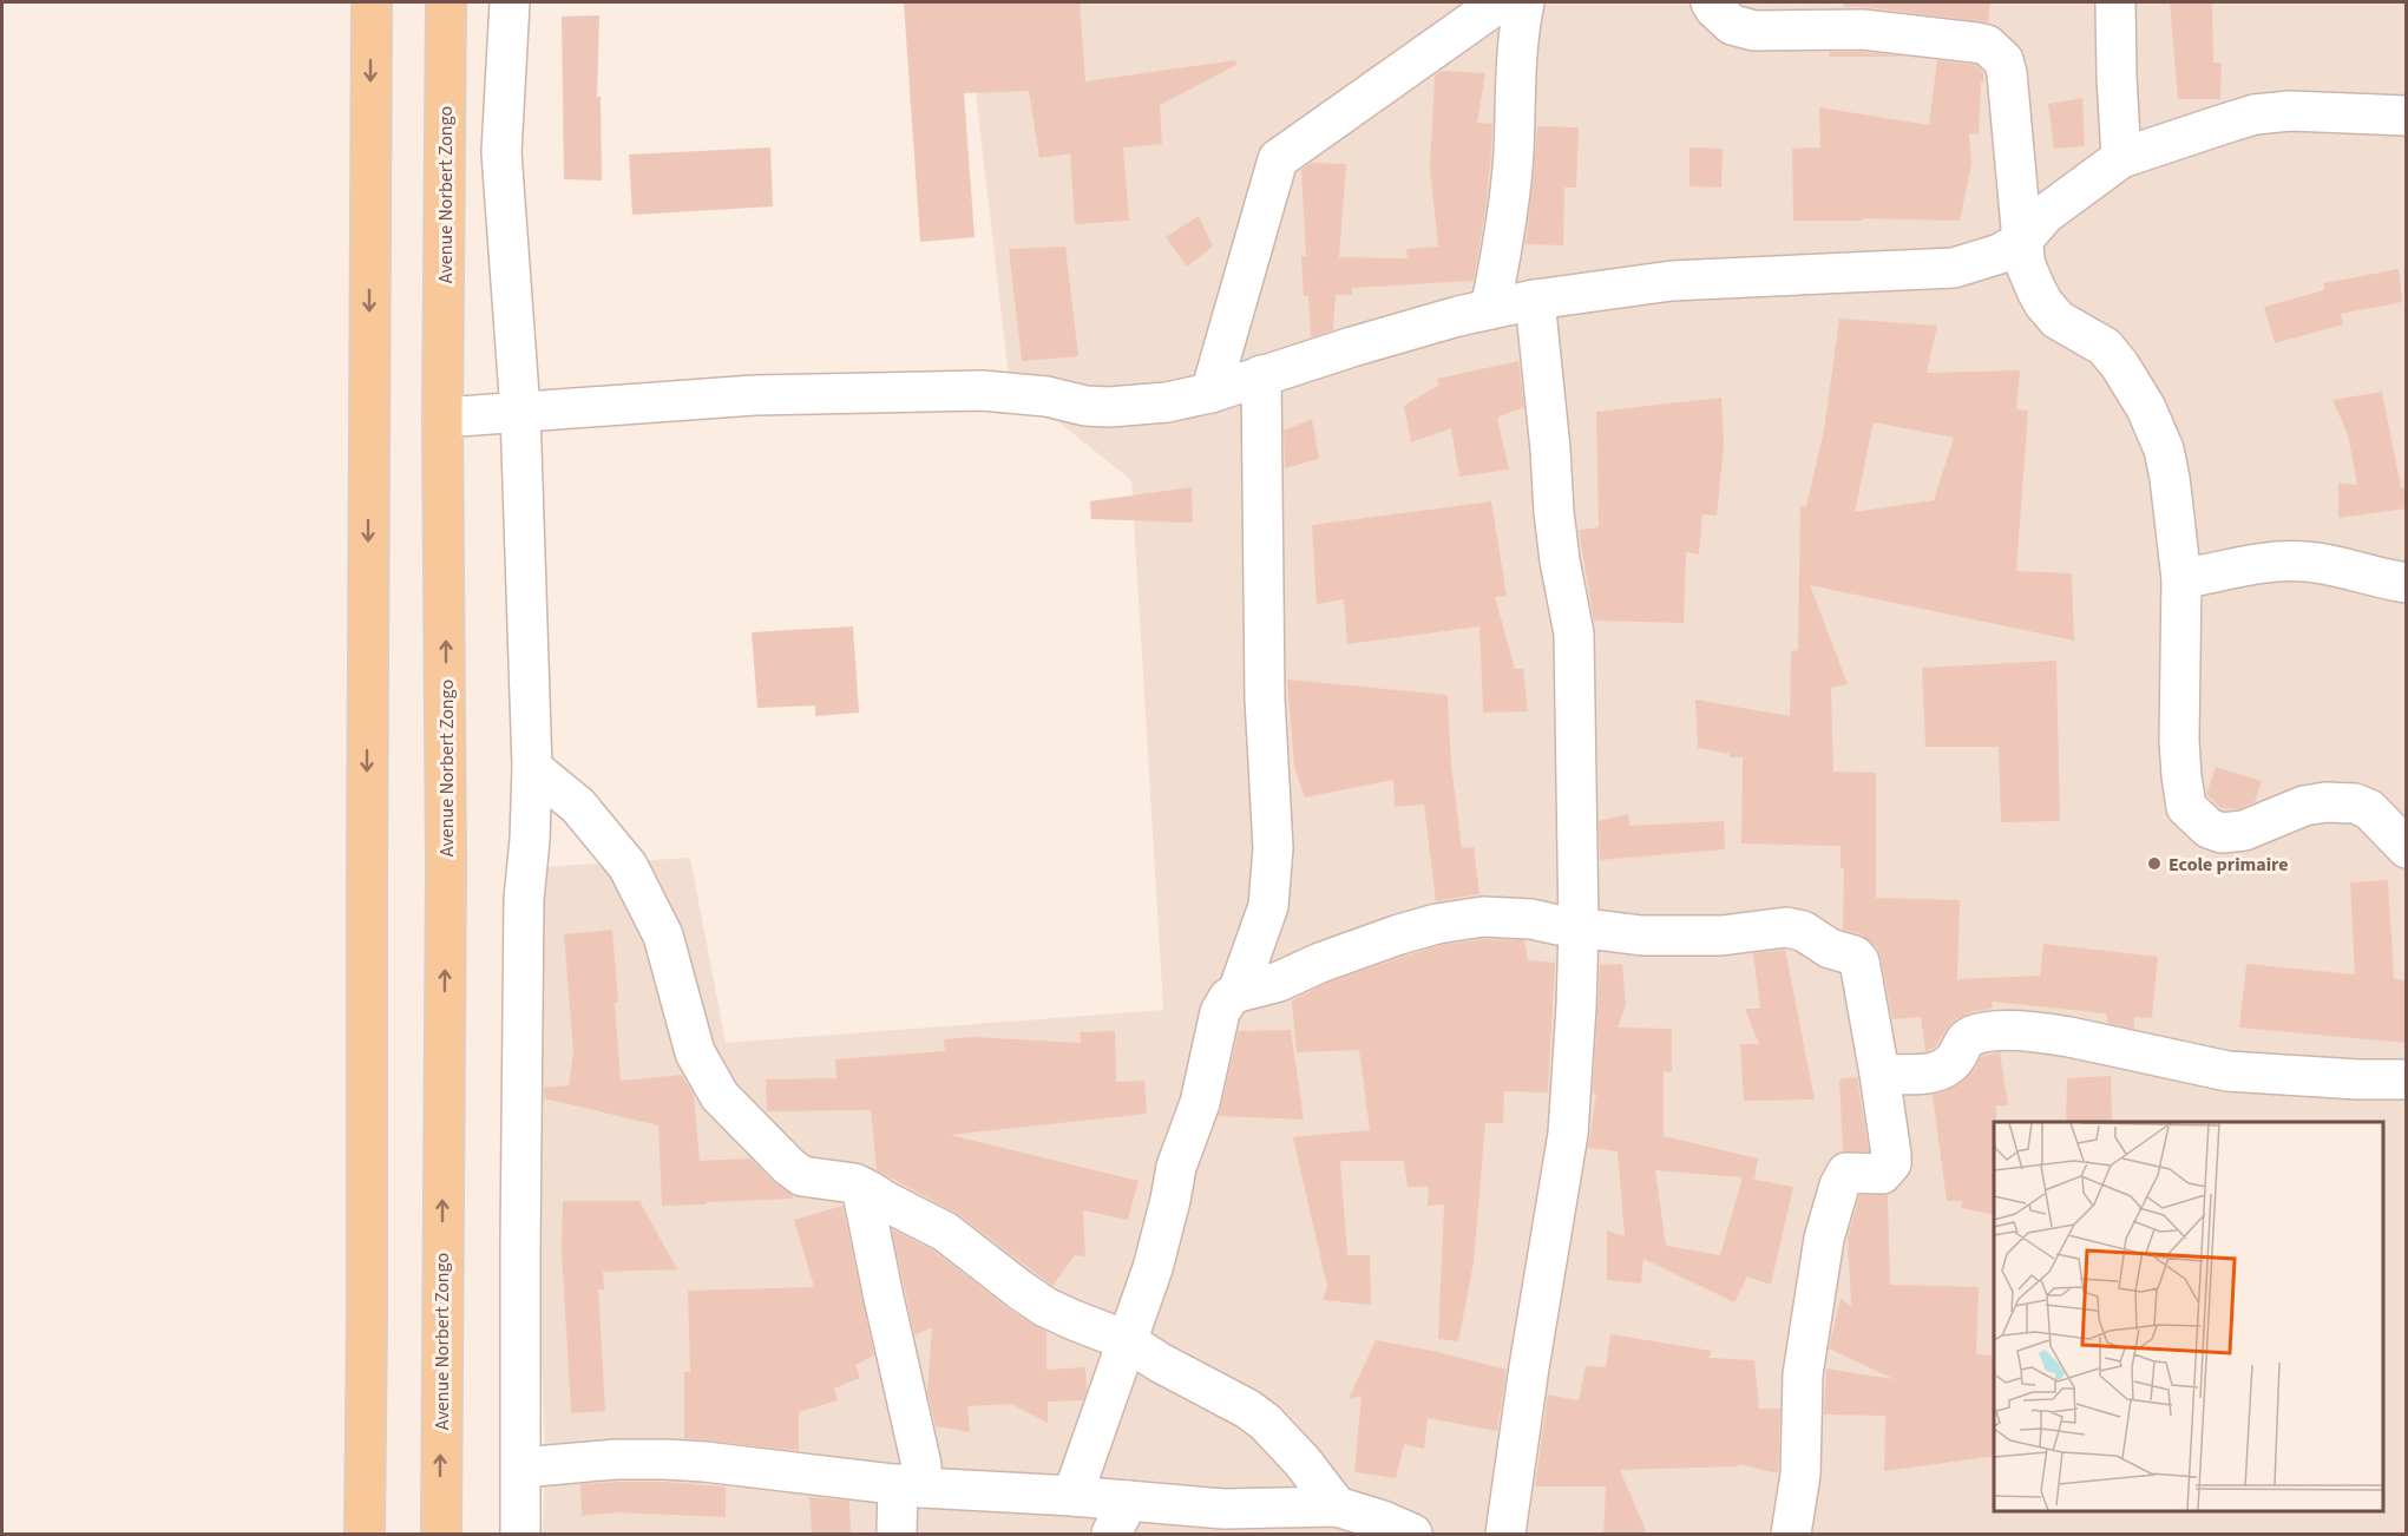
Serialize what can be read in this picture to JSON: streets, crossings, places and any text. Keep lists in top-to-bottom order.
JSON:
{
  "streets": {
    "main road": ["Avenue Norbert Zongo"]
  },
  "places": ["Ecole primaire"]
}
